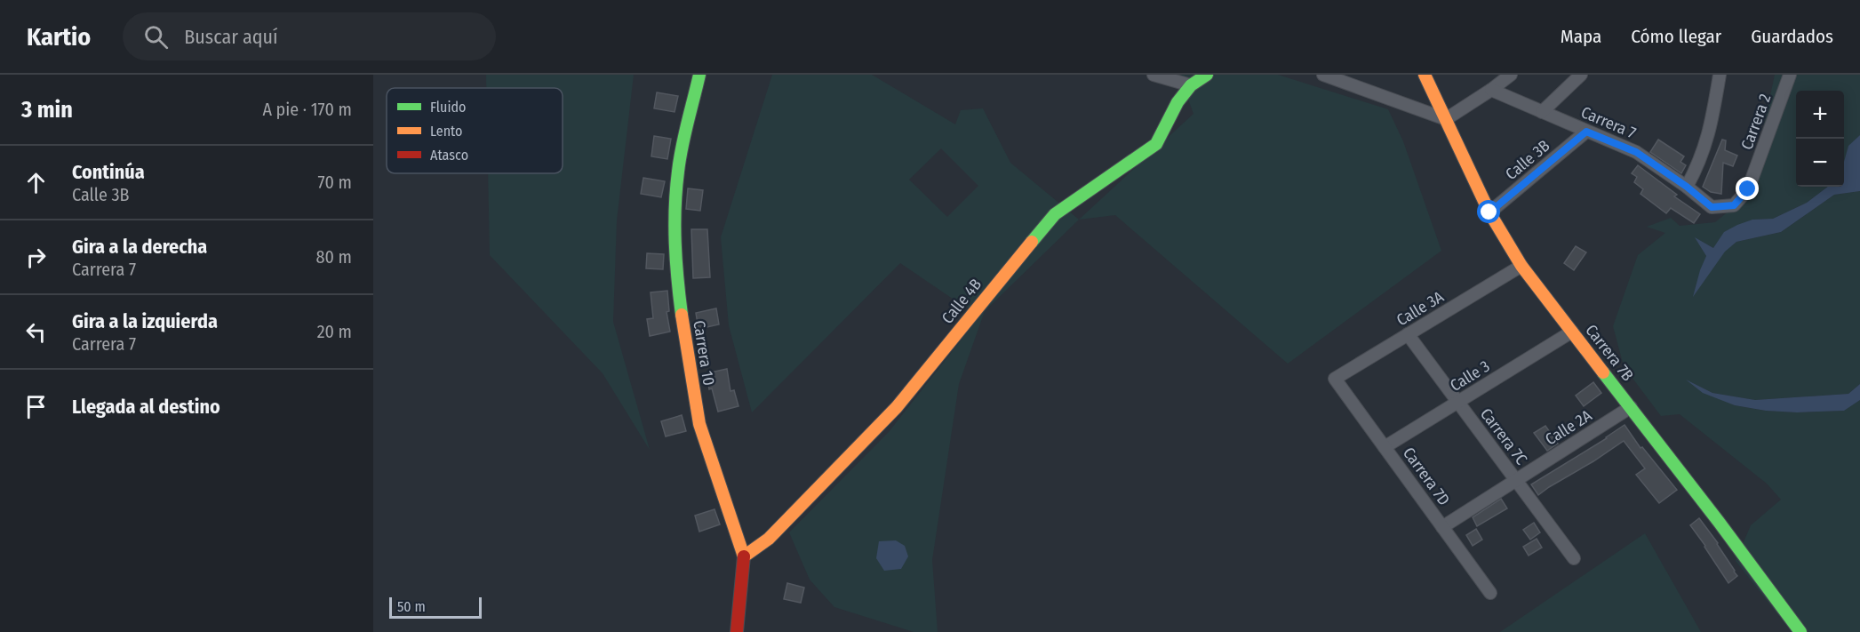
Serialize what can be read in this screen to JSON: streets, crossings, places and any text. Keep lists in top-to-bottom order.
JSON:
{
  "streets": {
    "street": [
      "Carrera 2",
      "Carrera 7",
      "Calle 3B",
      "Calle 4B",
      "Calle 3A",
      "Carrera 10",
      "Carrera 7B",
      "Calle 3",
      "Calle 2A",
      "Carrera 7C",
      "Carrera 7D"
    ]
  },
  "crossings": [
    ["Carrera 2", "Carrera 7"],
    ["Carrera 7", "Calle 3B"],
    ["Calle 3B", "Carrera 7B"],
    ["Calle 4B", "Carrera 10"],
    ["Calle 3A", "Carrera 7B"],
    ["Calle 3A", "Carrera 7C"],
    ["Calle 3A", "Carrera 7D"],
    ["Carrera 7B", "Calle 3"],
    ["Carrera 7B", "Calle 2A"],
    ["Calle 3", "Carrera 7C"],
    ["Calle 3", "Carrera 7D"],
    ["Calle 2A", "Carrera 7C"],
    ["Calle 2A", "Carrera 7D"]
  ],
  "legend": ["Fluido", "Lento", "Atasco"],
  "scale_bar": "50 m",
  "page": {
    "header": "Kartio",
    "search": "Buscar aquí",
    "nav": ["Mapa", "Cómo llegar", "Guardados"],
    "heading": ["3 min", "A pie · 170 m"],
    "map_buttons": ["+", "−"],
    "list": [
      ["Continúa", "Calle 3B", "70 m"],
      ["Gira a la derecha", "Carrera 7", "80 m"],
      ["Gira a la izquierda", "Carrera 7", "20 m"],
      "Llegada al destino"
    ],
    "scale": "50 m"
  }
}
